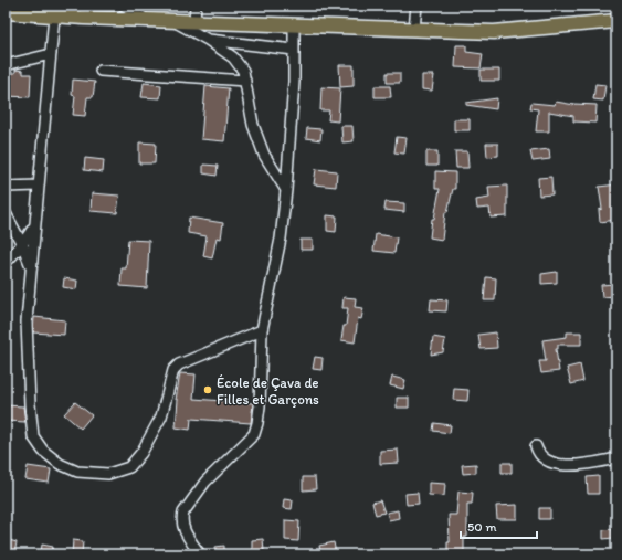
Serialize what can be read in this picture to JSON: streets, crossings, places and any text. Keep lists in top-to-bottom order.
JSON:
{
  "places": ["École de Çava de Filles et Garçons"],
  "scale_bar": "50 m"
}
